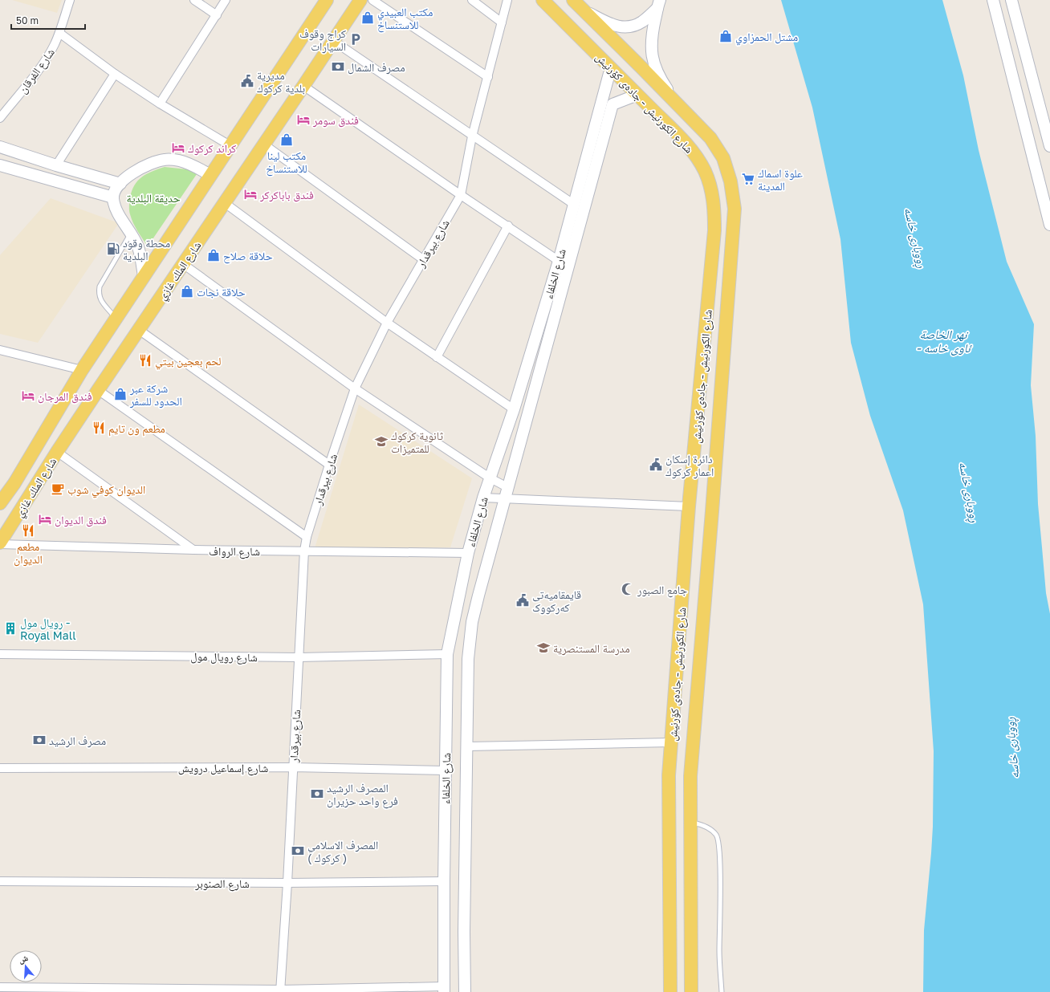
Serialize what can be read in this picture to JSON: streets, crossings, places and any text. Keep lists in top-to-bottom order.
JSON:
{
  "streets": {
    "main road": ["شارع الكورنيش - جادەی کۆرنیش", "شارع الملك غازي"],
    "street": [
      "شارع الفرقان",
      "شارع بيرقدار",
      "شارع الخلفاء",
      "شارع الرواف",
      "شارع رويال مول",
      "شارع إسماعيل درويش",
      "شارع الصنوبر"
    ]
  },
  "crossings": [
    ["شارع الكورنيش - جادەی کۆرنیش", "شارع الخلفاء"],
    ["شارع بيرقدار", "شارع الرواف"],
    ["شارع بيرقدار", "شارع رويال مول"],
    ["شارع بيرقدار", "شارع إسماعيل درويش"],
    ["شارع بيرقدار", "شارع الصنوبر"],
    ["شارع الملك غازي", "شارع الرواف"],
    ["شارع الخلفاء", "شارع الرواف"],
    ["شارع الخلفاء", "شارع رويال مول"],
    ["شارع الخلفاء", "شارع إسماعيل درويش"],
    ["شارع الخلفاء", "شارع الصنوبر"]
  ],
  "water": ["ڕووباری خاسە", "نهر الخاصة - ئاوی خاسە"],
  "parks": ["حديقة البلدية"],
  "places": {
    "shop": [
      "مكتب العبيدي للاستنساخ",
      "مشتل الحمزاوي",
      "مكتب لينا للاستنساخ",
      "حلاقة صلاح",
      "حلاقة نجات",
      "شركة عبر الحدود للسفر"
    ],
    "parking": ["كراج وقوف السيارات"],
    "bank": [
      "مصرف الشمال",
      "مصرف الرشيد",
      "المصرف الرشید فرع واحد حزیران",
      "المصرف الاسلامي ( كركوك )"
    ],
    "public building": ["مديرية بلدية كركوك", "دائرة إسكان اعمار كركوك", "قایمقامیەتی کەرکووک"],
    "hotel": [
      "فندق سومر",
      "كراند كركوك",
      "فندق باباكركر",
      "فندق المرجان",
      "فندق الديوان"
    ],
    "supermarket": ["علوة اسماك المدينة"],
    "fuel station": ["محطة وقود البلدية"],
    "restaurant": ["لحم بعجين بيتي", "مطعم ون تايم", "مطعم الديوان"],
    "school or university": ["ثانوية كركوك للمتميزات", "مدرسة المستنصرية"],
    "cafe": ["الديوان كوفي شوب"],
    "mosque": ["جامع الصبور"],
    "building": ["رويال مول - Royal Mall"]
  },
  "scale_bar": "50 m",
  "north": "top"
}
